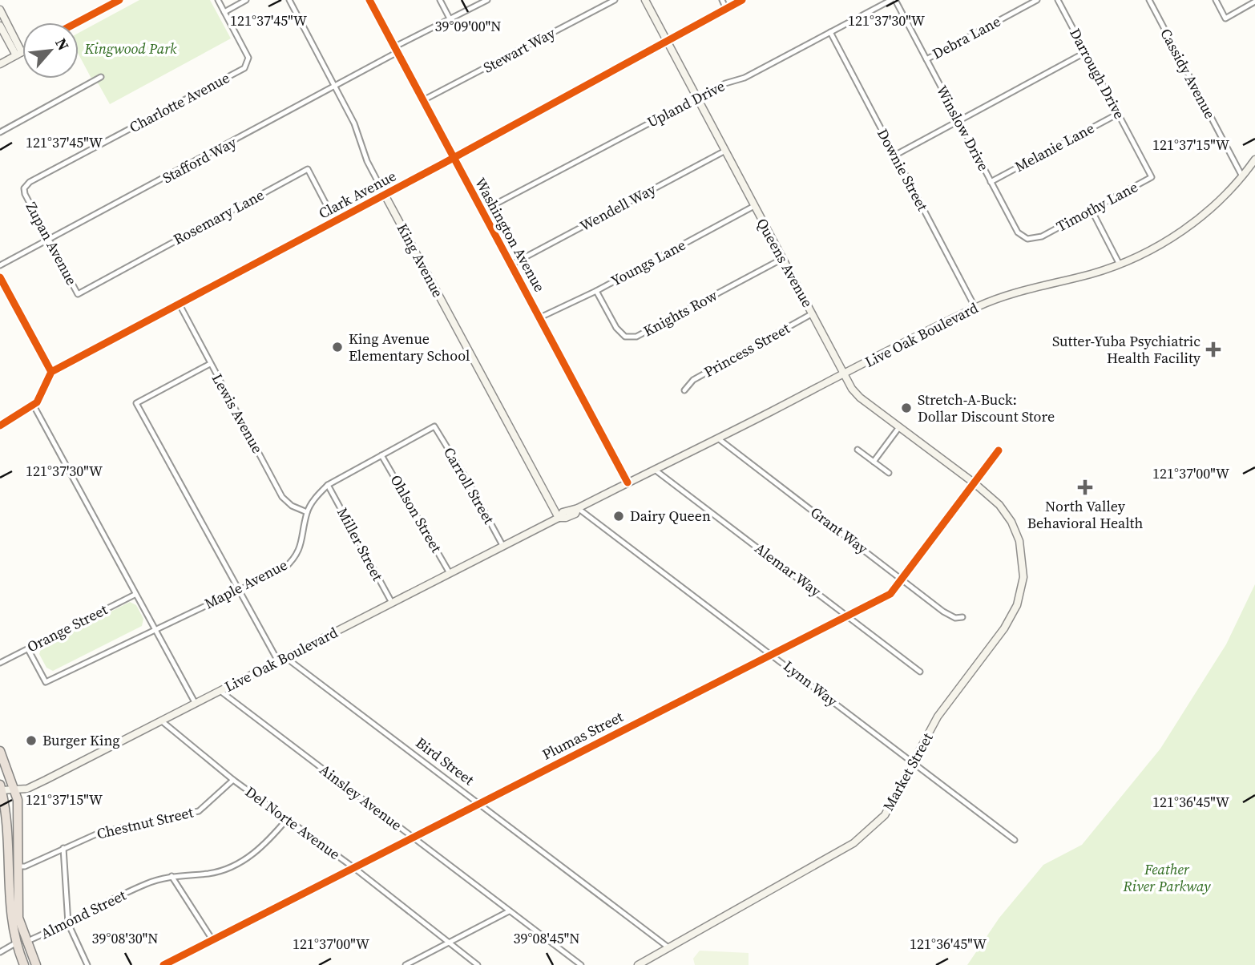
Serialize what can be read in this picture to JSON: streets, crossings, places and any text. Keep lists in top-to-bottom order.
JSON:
{
  "streets": {
    "main road": [
      "Clark Avenue",
      "King Avenue",
      "Queens Avenue",
      "Live Oak Boulevard",
      "Market Street"
    ],
    "street": [
      "Debra Lane",
      "Stewart Way",
      "Darrough Drive",
      "Cassidy Avenue",
      "Charlotte Avenue",
      "Upland Drive",
      "Winslow Drive",
      "Melanie Lane",
      "Stafford Way",
      "Downie Street",
      "Timothy Lane",
      "Wendell Way",
      "Rosemary Lane",
      "Washington Avenue",
      "Zupan Avenue",
      "Youngs Lane",
      "Knights Row",
      "Princess Street",
      "Lewis Avenue",
      "Carroll Street",
      "Ohlson Street",
      "Grant Way",
      "Miller Street",
      "Alemar Way",
      "Maple Avenue",
      "Orange Street",
      "Lynn Way",
      "Plumas Street",
      "Bird Street",
      "Ainsley Avenue",
      "Chestnut Street",
      "Del Norte Avenue",
      "Almond Street"
    ]
  },
  "crossings": [
    ["Debra Lane", "Winslow Drive"],
    ["Stewart Way", "Washington Avenue"],
    ["Darrough Drive", "Melanie Lane"],
    ["Darrough Drive", "Timothy Lane"],
    ["Cassidy Avenue", "Live Oak Boulevard"],
    ["Charlotte Avenue", "Zupan Avenue"],
    ["Upland Drive", "Downie Street"],
    ["Upland Drive", "Washington Avenue"],
    ["Upland Drive", "Queens Avenue"],
    ["Winslow Drive", "Melanie Lane"],
    ["Winslow Drive", "Timothy Lane"],
    ["Stafford Way", "Washington Avenue"],
    ["Stafford Way", "Zupan Avenue"],
    ["Stafford Way", "King Avenue"],
    ["Downie Street", "Live Oak Boulevard"],
    ["Clark Avenue", "Rosemary Lane"],
    ["Clark Avenue", "Washington Avenue"],
    ["Clark Avenue", "King Avenue"],
    ["Clark Avenue", "Queens Avenue"],
    ["Clark Avenue", "Lewis Avenue"],
    ["Wendell Way", "Washington Avenue"],
    ["Wendell Way", "Queens Avenue"],
    ["Rosemary Lane", "Zupan Avenue"],
    ["Washington Avenue", "Youngs Lane"],
    ["Washington Avenue", "Live Oak Boulevard"],
    ["King Avenue", "Live Oak Boulevard"],
    ["Youngs Lane", "Queens Avenue"],
    ["Youngs Lane", "Knights Row"],
    ["Queens Avenue", "Knights Row"],
    ["Queens Avenue", "Live Oak Boulevard"],
    ["Queens Avenue", "Princess Street"],
    ["Queens Avenue", "Plumas Street"],
    ["Queens Avenue", "Market Street"],
    ["Live Oak Boulevard", "Carroll Street"],
    ["Live Oak Boulevard", "Ohlson Street"],
    ["Live Oak Boulevard", "Grant Way"],
    ["Live Oak Boulevard", "Miller Street"],
    ["Live Oak Boulevard", "Alemar Way"],
    ["Live Oak Boulevard", "Lynn Way"],
    ["Live Oak Boulevard", "Bird Street"],
    ["Live Oak Boulevard", "Ainsley Avenue"],
    ["Live Oak Boulevard", "Del Norte Avenue"],
    ["Lewis Avenue", "Maple Avenue"],
    ["Carroll Street", "Maple Avenue"],
    ["Ohlson Street", "Maple Avenue"],
    ["Grant Way", "Plumas Street"],
    ["Miller Street", "Maple Avenue"],
    ["Alemar Way", "Plumas Street"],
    ["Maple Avenue", "Orange Street"],
    ["Lynn Way", "Plumas Street"],
    ["Lynn Way", "Market Street"],
    ["Plumas Street", "Bird Street"],
    ["Plumas Street", "Market Street"],
    ["Plumas Street", "Ainsley Avenue"],
    ["Plumas Street", "Del Norte Avenue"],
    ["Bird Street", "Market Street"],
    ["Chestnut Street", "Del Norte Avenue"],
    ["Del Norte Avenue", "Almond Street"]
  ],
  "parks": ["Kingwood Park", "Feather River Parkway"],
  "places": {
    "other": [
      "King Avenue Elementary School",
      "Stretch-A-Buck: Dollar Discount Store",
      "Dairy Queen",
      "Burger King"
    ],
    "health": ["Sutter-Yuba Psychiatric Health Facility", "North Valley Behavioral Health"]
  },
  "north": "top right",
  "coordinates": [
    "121°37'45\"W",
    "121°37'30\"W",
    "39°09'00\"N",
    "121°37'15\"W",
    "121°37'00\"W",
    "121°36'45\"W",
    "39°08'30\"N",
    "39°08'45\"N"
  ]
}
